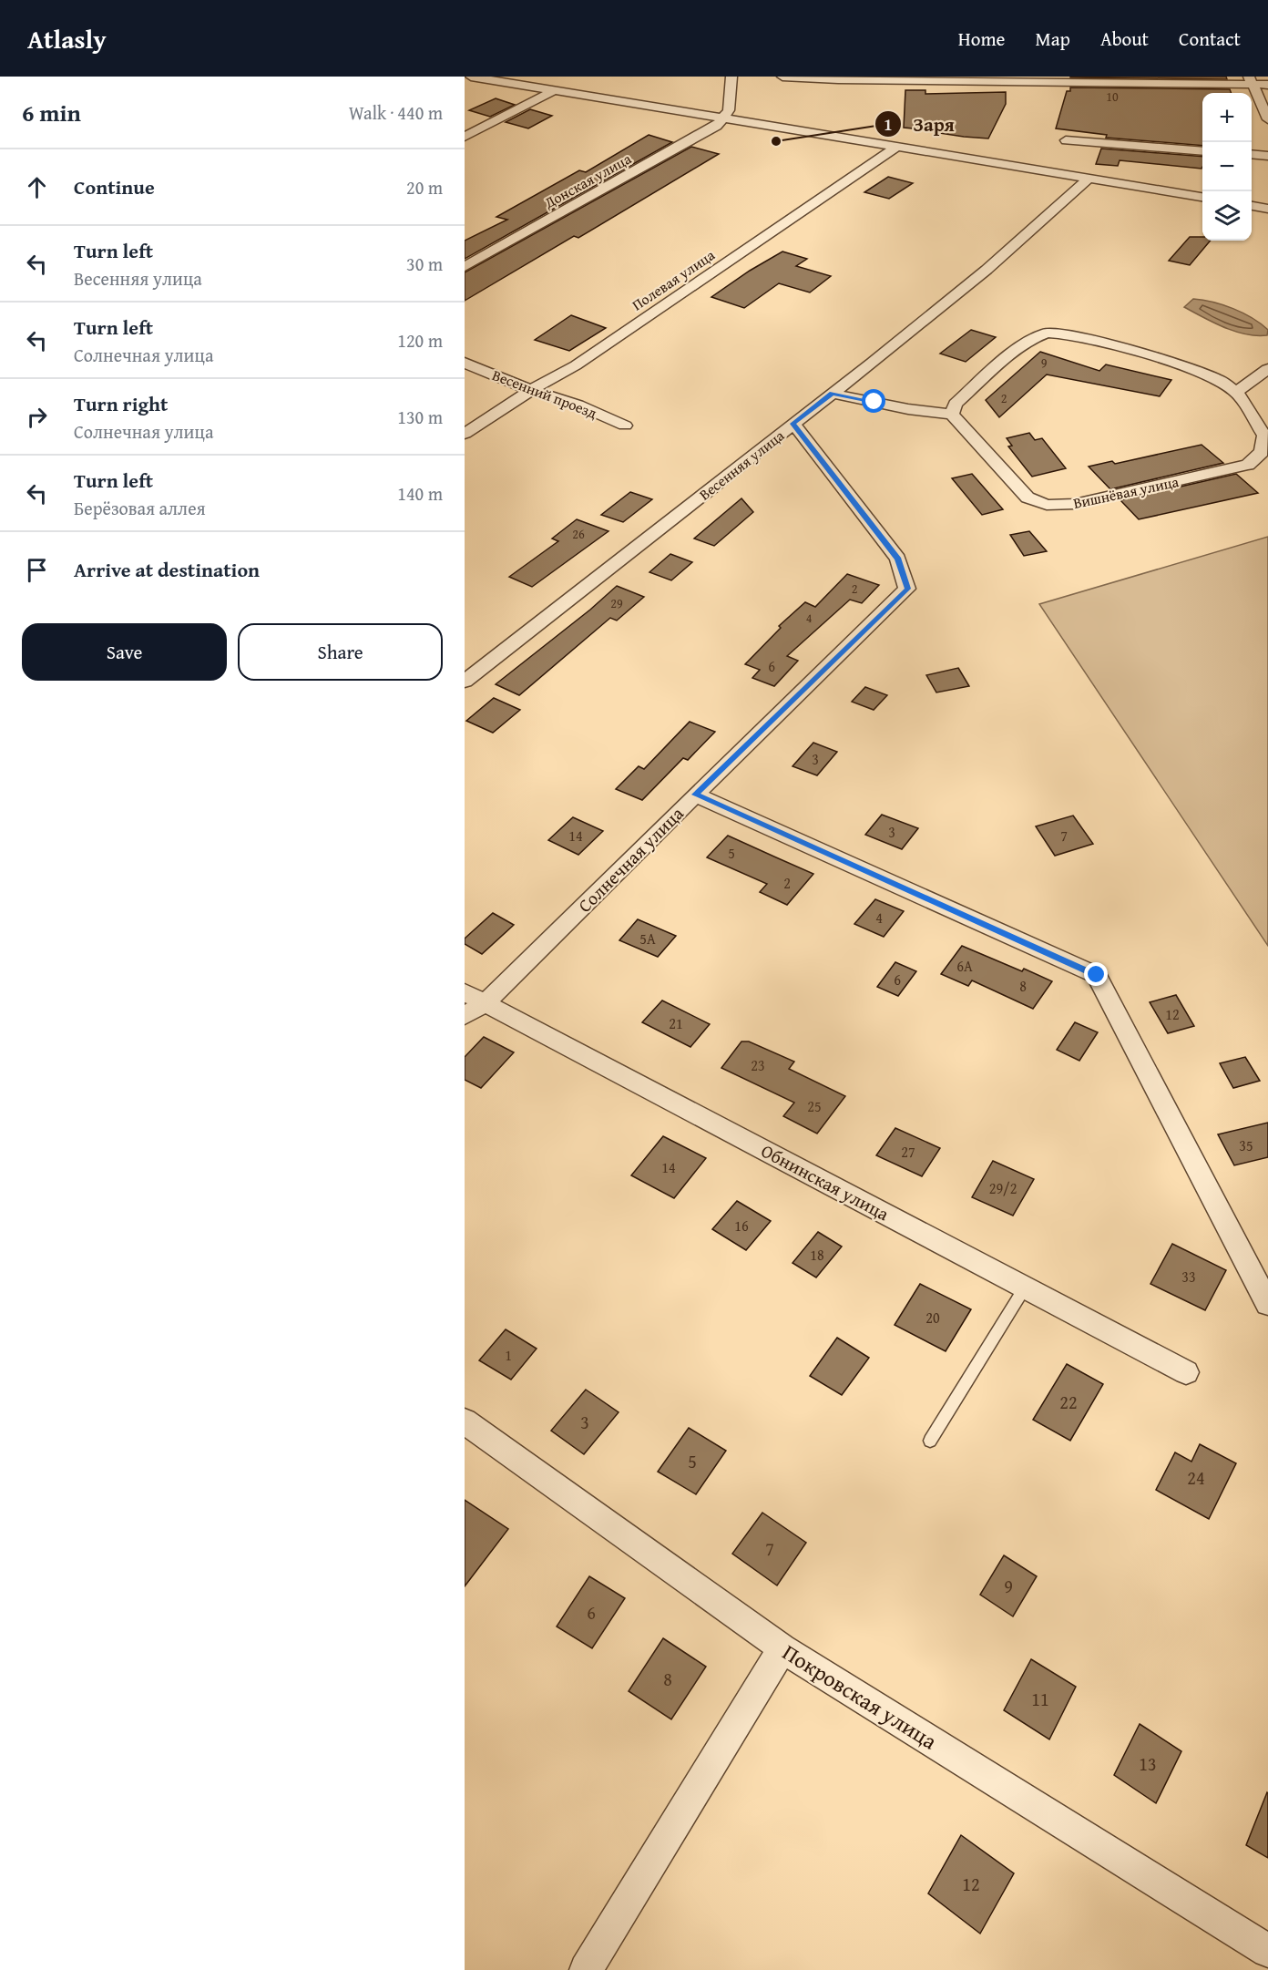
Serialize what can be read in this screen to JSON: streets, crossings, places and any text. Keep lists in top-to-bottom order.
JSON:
{
  "streets": {
    "street": [
      "Донская улица",
      "Полевая улица",
      "Весенний проезд",
      "Весенняя улица",
      "Вишнёвая улица",
      "Солнечная улица",
      "Обнинская улица",
      "Покровская улица"
    ]
  },
  "crossings": [
    ["Полевая улица", "Весенний проезд"],
    ["Весенняя улица", "Солнечная улица"],
    ["Солнечная улица", "Обнинская улица"]
  ],
  "places": ["Заря"],
  "house_numbers": [
    "10",
    "9",
    "2",
    "26",
    "2",
    "29",
    "4",
    "6",
    "3",
    "3",
    "14",
    "7",
    "5",
    "2",
    "4",
    "5А",
    "6А",
    "6",
    "8",
    "12",
    "21",
    "23",
    "25",
    "35",
    "27",
    "14",
    "29/2",
    "16",
    "18",
    "33",
    "20",
    "1",
    "22",
    "3",
    "5",
    "24",
    "7",
    "9",
    "6",
    "8",
    "11",
    "13",
    "12"
  ],
  "page": {
    "header": "Atlasly",
    "nav": [
      "Home",
      "Map",
      "About",
      "Contact"
    ],
    "heading": ["6 min", "Walk · 440 m"],
    "map_buttons": ["+", "−"],
    "list": [
      ["Continue", "20 m"],
      ["Turn left", "Весенняя улица", "30 m"],
      ["Turn left", "Солнечная улица", "120 m"],
      ["Turn right", "Солнечная улица", "130 m"],
      ["Turn left", "Берёзовая аллея", "140 m"],
      "Arrive at destination"
    ],
    "buttons": ["Save", "Share"]
  }
}
